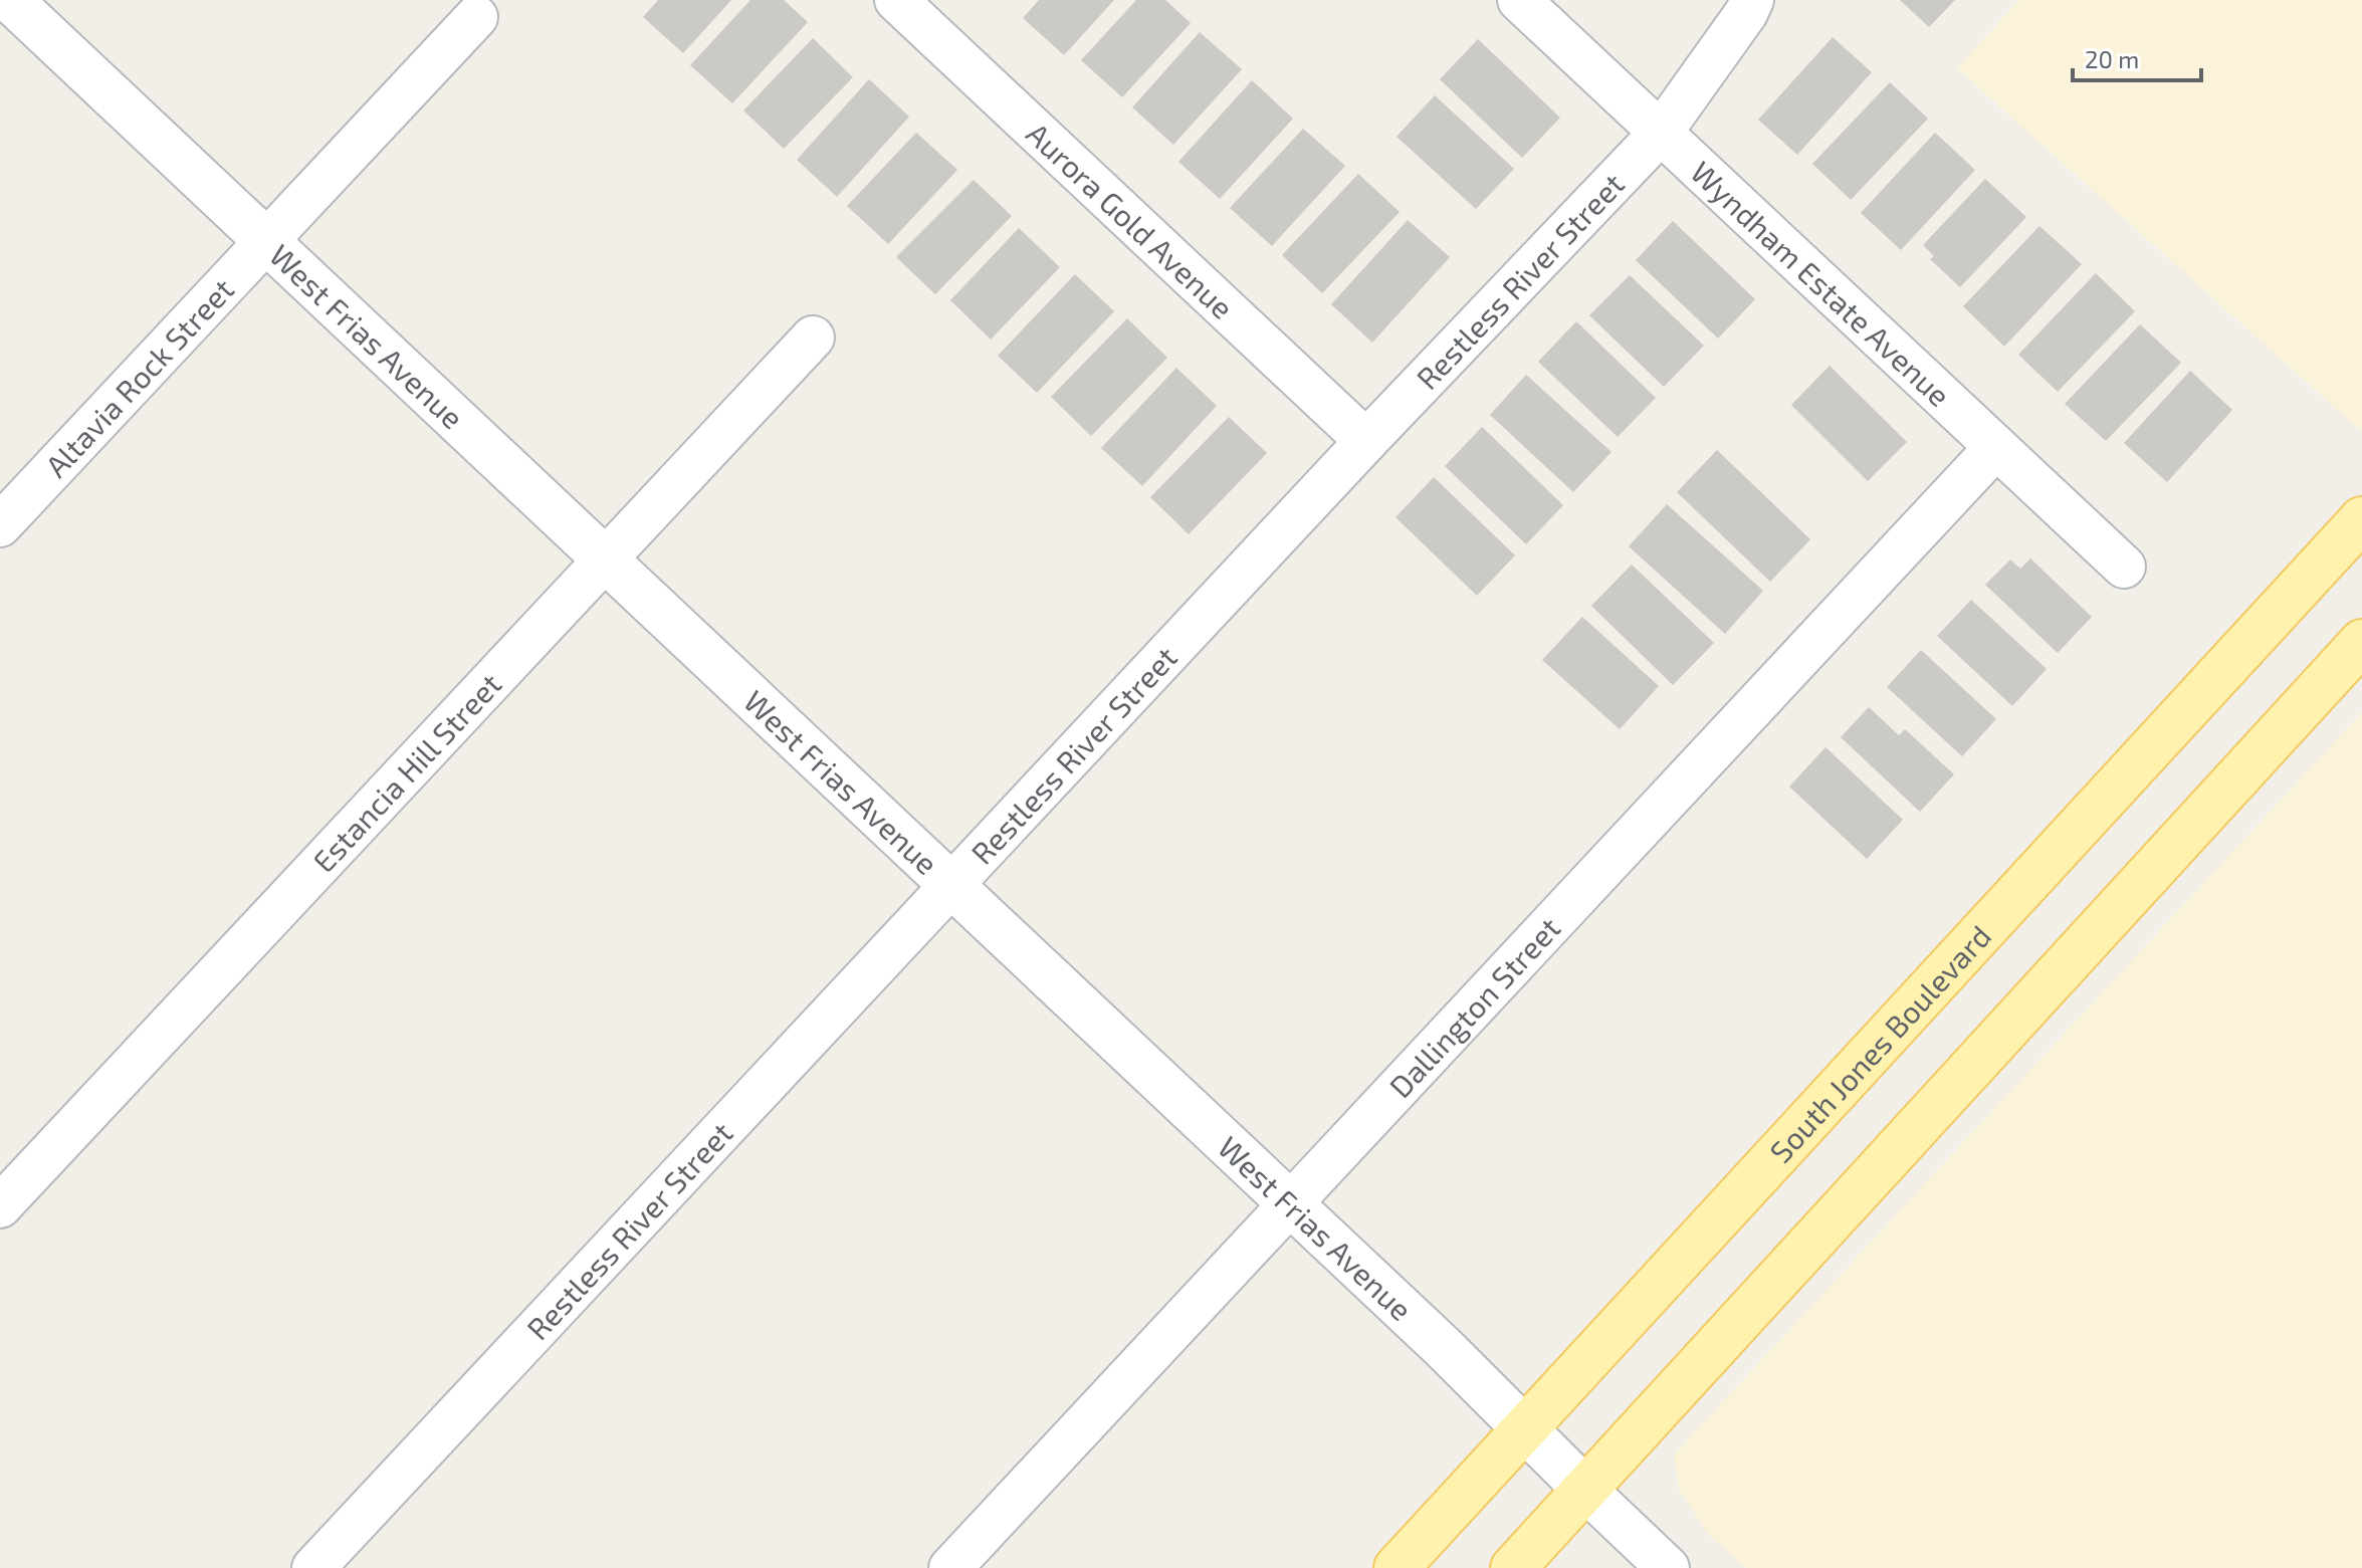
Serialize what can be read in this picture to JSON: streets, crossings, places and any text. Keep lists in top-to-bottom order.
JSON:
{
  "streets": {
    "main road": ["South Jones Boulevard"],
    "street": [
      "Aurora Gold Avenue",
      "Restless River Street",
      "Wyndham Estate Avenue",
      "West Frias Avenue",
      "Altavia Rock Street",
      "Estancia Hill Street",
      "Dallington Street"
    ]
  },
  "crossings": [
    ["Aurora Gold Avenue", "Restless River Street"],
    ["Restless River Street", "Wyndham Estate Avenue"],
    ["Restless River Street", "West Frias Avenue"],
    ["Wyndham Estate Avenue", "Dallington Street"],
    ["West Frias Avenue", "Altavia Rock Street"],
    ["West Frias Avenue", "Estancia Hill Street"],
    ["West Frias Avenue", "Dallington Street"],
    ["West Frias Avenue", "South Jones Boulevard"]
  ],
  "scale_bar": "20 m"
}
